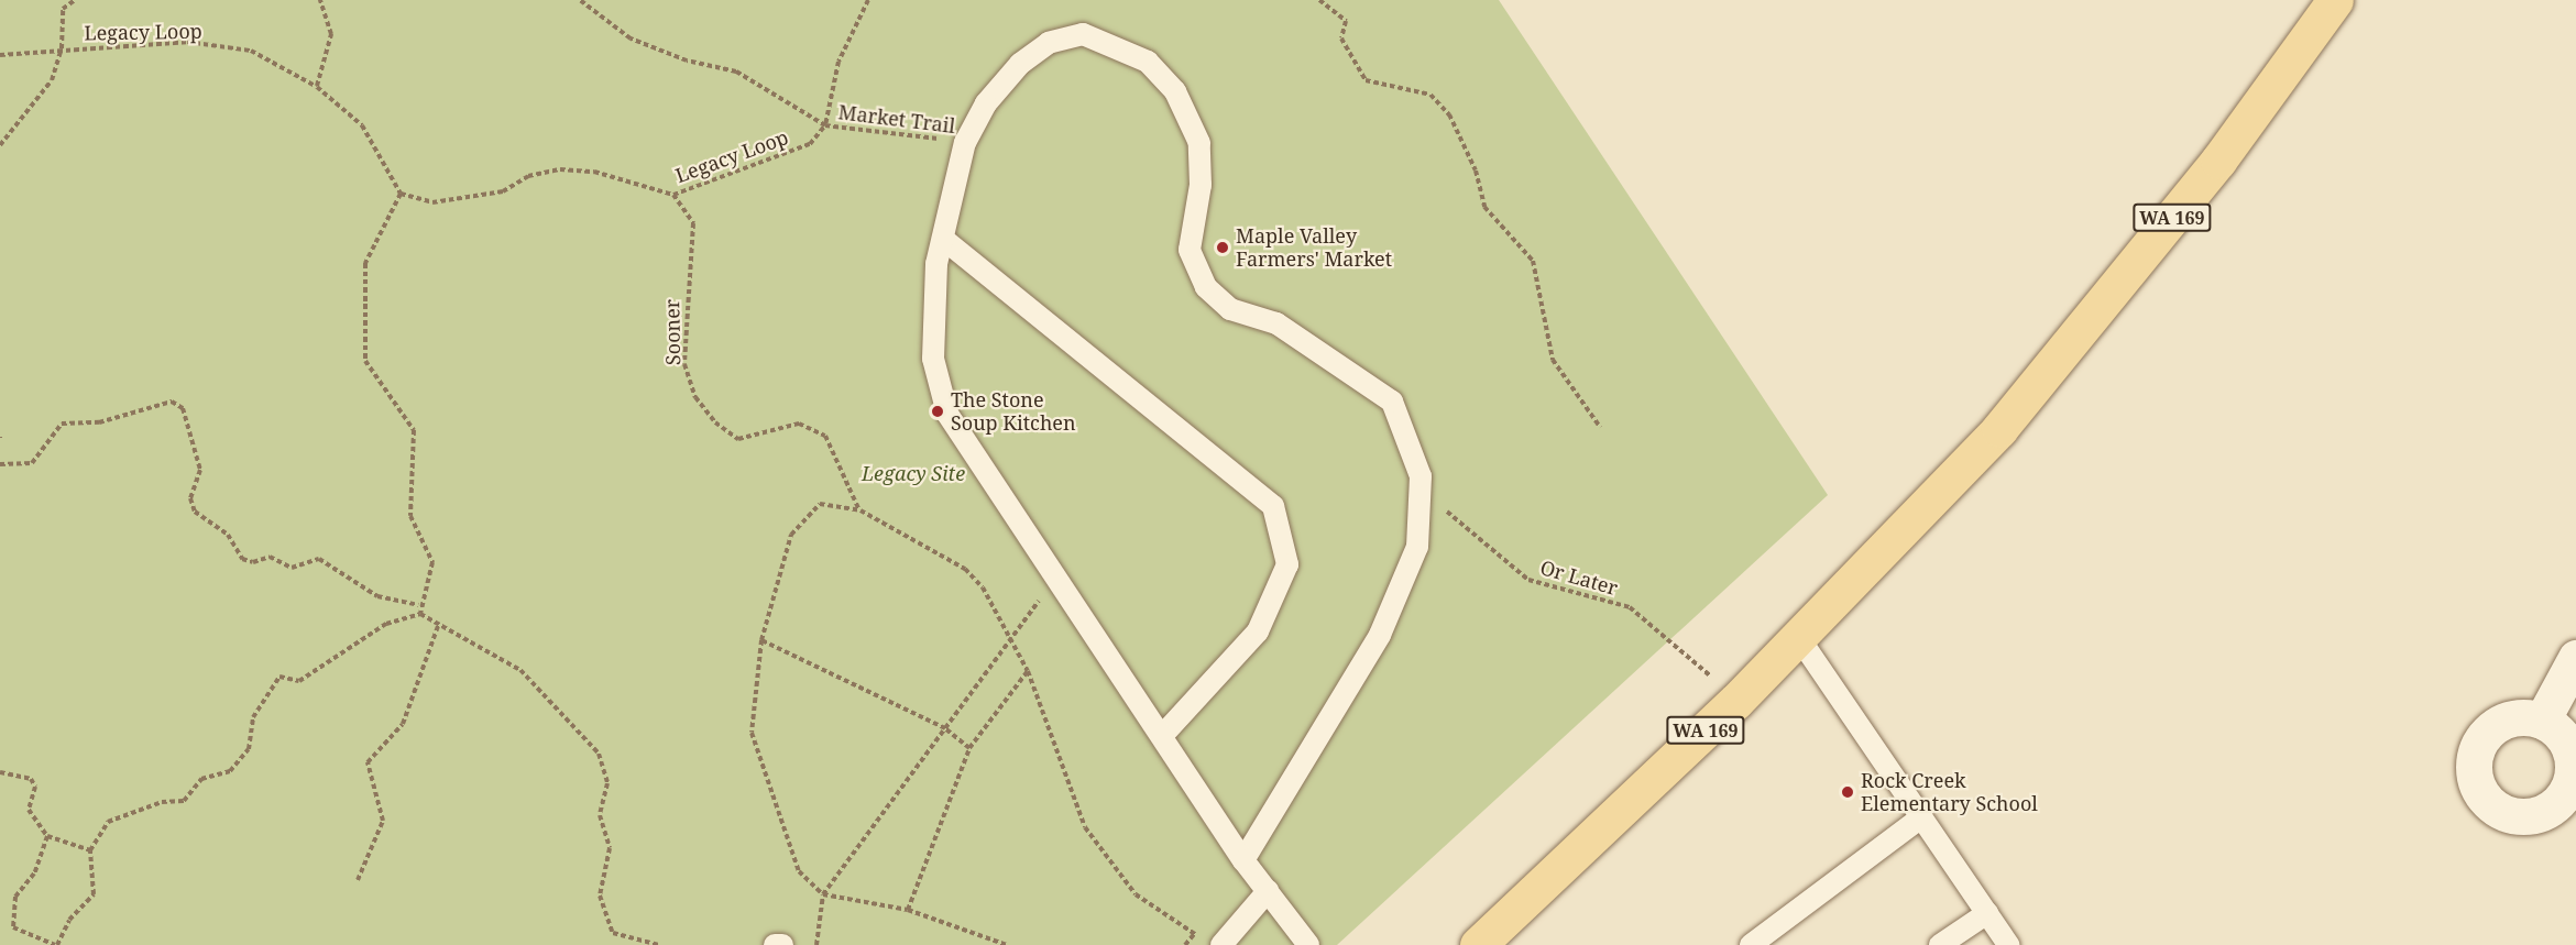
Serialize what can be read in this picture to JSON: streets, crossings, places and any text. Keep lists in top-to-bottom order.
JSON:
{
  "streets": {
    "main road": ["WA 169"],
    "path": [
      "Legacy Loop",
      "Market Trail",
      "Sooner",
      "Or Later"
    ]
  },
  "crossings": [
    ["Legacy Loop", "Market Trail"],
    ["Legacy Loop", "Sooner"],
    ["WA 169", "Or Later"]
  ],
  "parks": ["Legacy Site"],
  "places": ["Maple Valley Farmers' Market", "The Stone Soup Kitchen", "Rock Creek Elementary School"]
}
